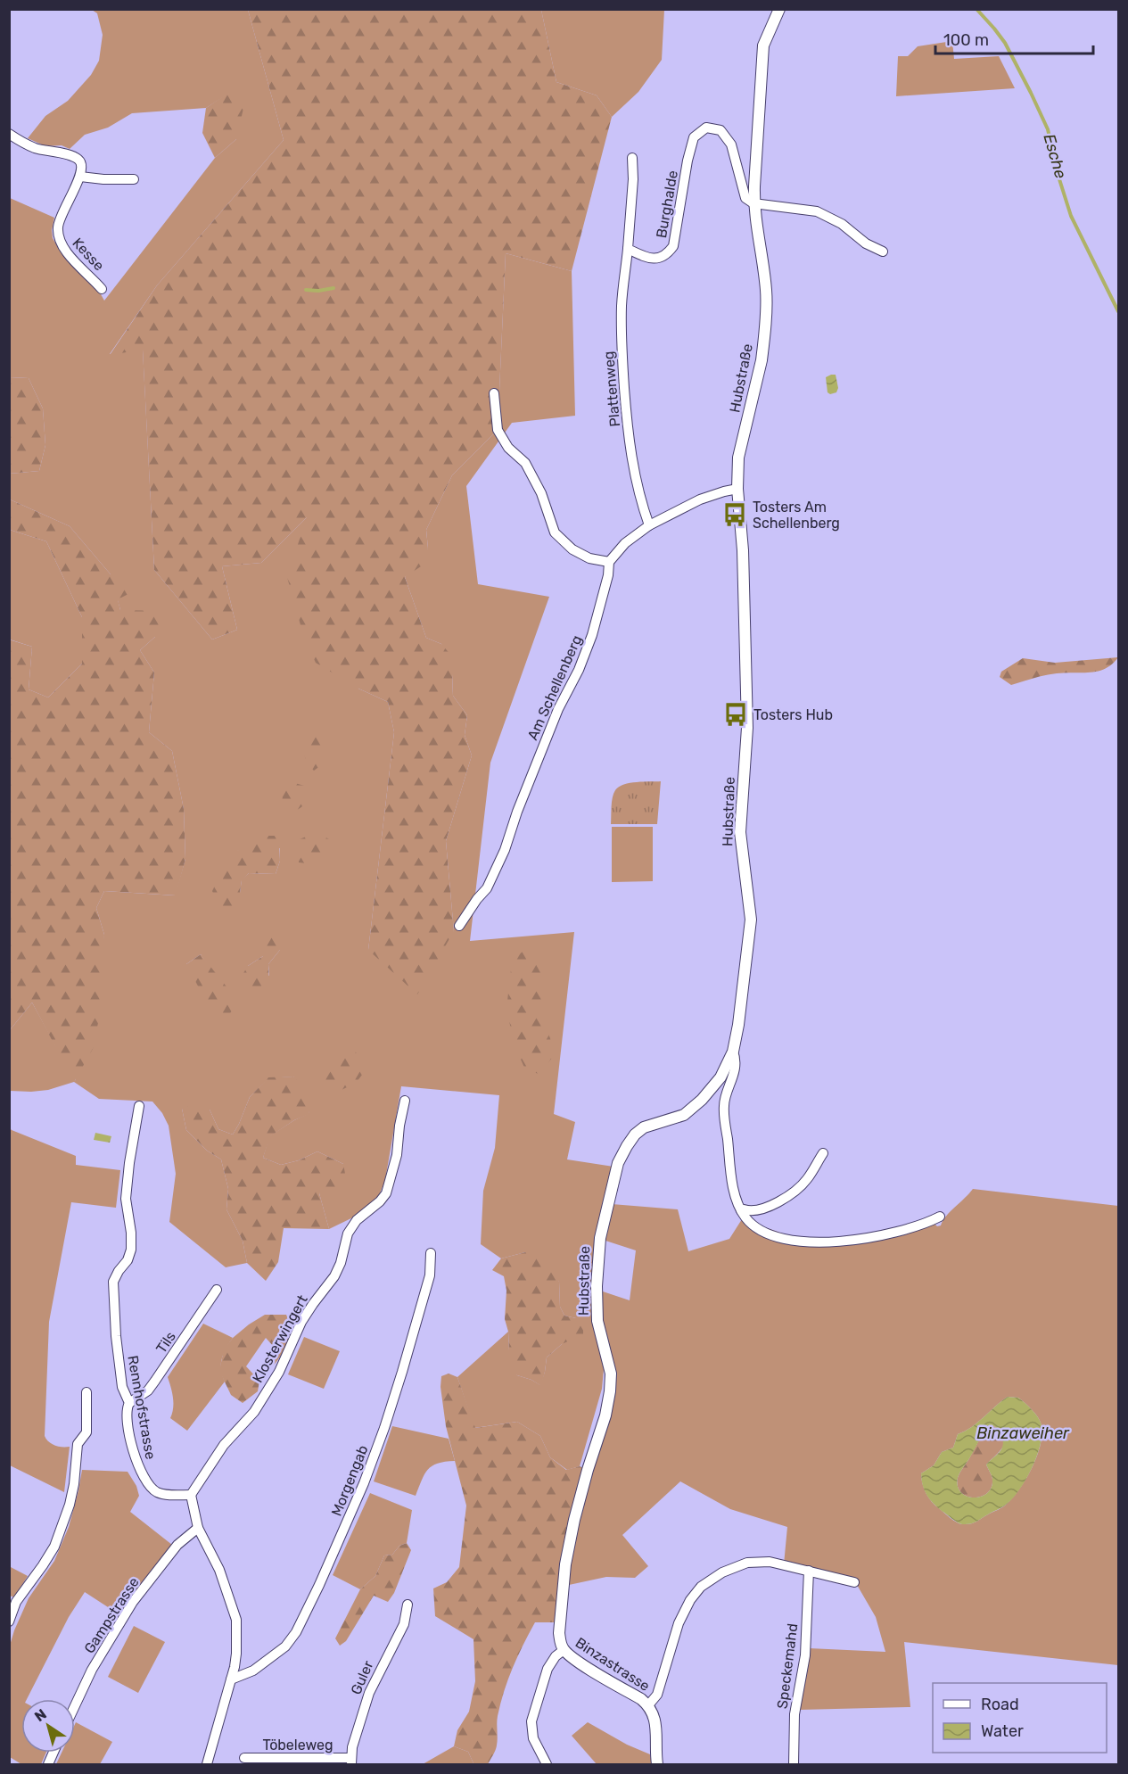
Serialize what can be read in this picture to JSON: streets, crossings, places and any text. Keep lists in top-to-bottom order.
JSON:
{
  "streets": {
    "street": [
      "Burghalde",
      "Kesse",
      "Hubstraße",
      "Plattenweg",
      "Am Schellenberg",
      "Klosterwingert",
      "Tils",
      "Rennhofstrasse",
      "Morgengab",
      "Gampstrasse",
      "Binzastrasse",
      "Speckemahd",
      "Guler",
      "Töbeleweg"
    ]
  },
  "crossings": [
    ["Burghalde", "Hubstraße"],
    ["Burghalde", "Plattenweg"],
    ["Hubstraße", "Binzastrasse"],
    ["Klosterwingert", "Rennhofstrasse"],
    ["Tils", "Rennhofstrasse"],
    ["Guler", "Töbeleweg"]
  ],
  "water": ["Esche", "Binzaweiher"],
  "places": {
    "bus stop": ["Tosters Am Schellenberg", "Tosters Hub"]
  },
  "legend": ["Road", "Water"],
  "scale_bar": "100 m",
  "north": "top left"
}
